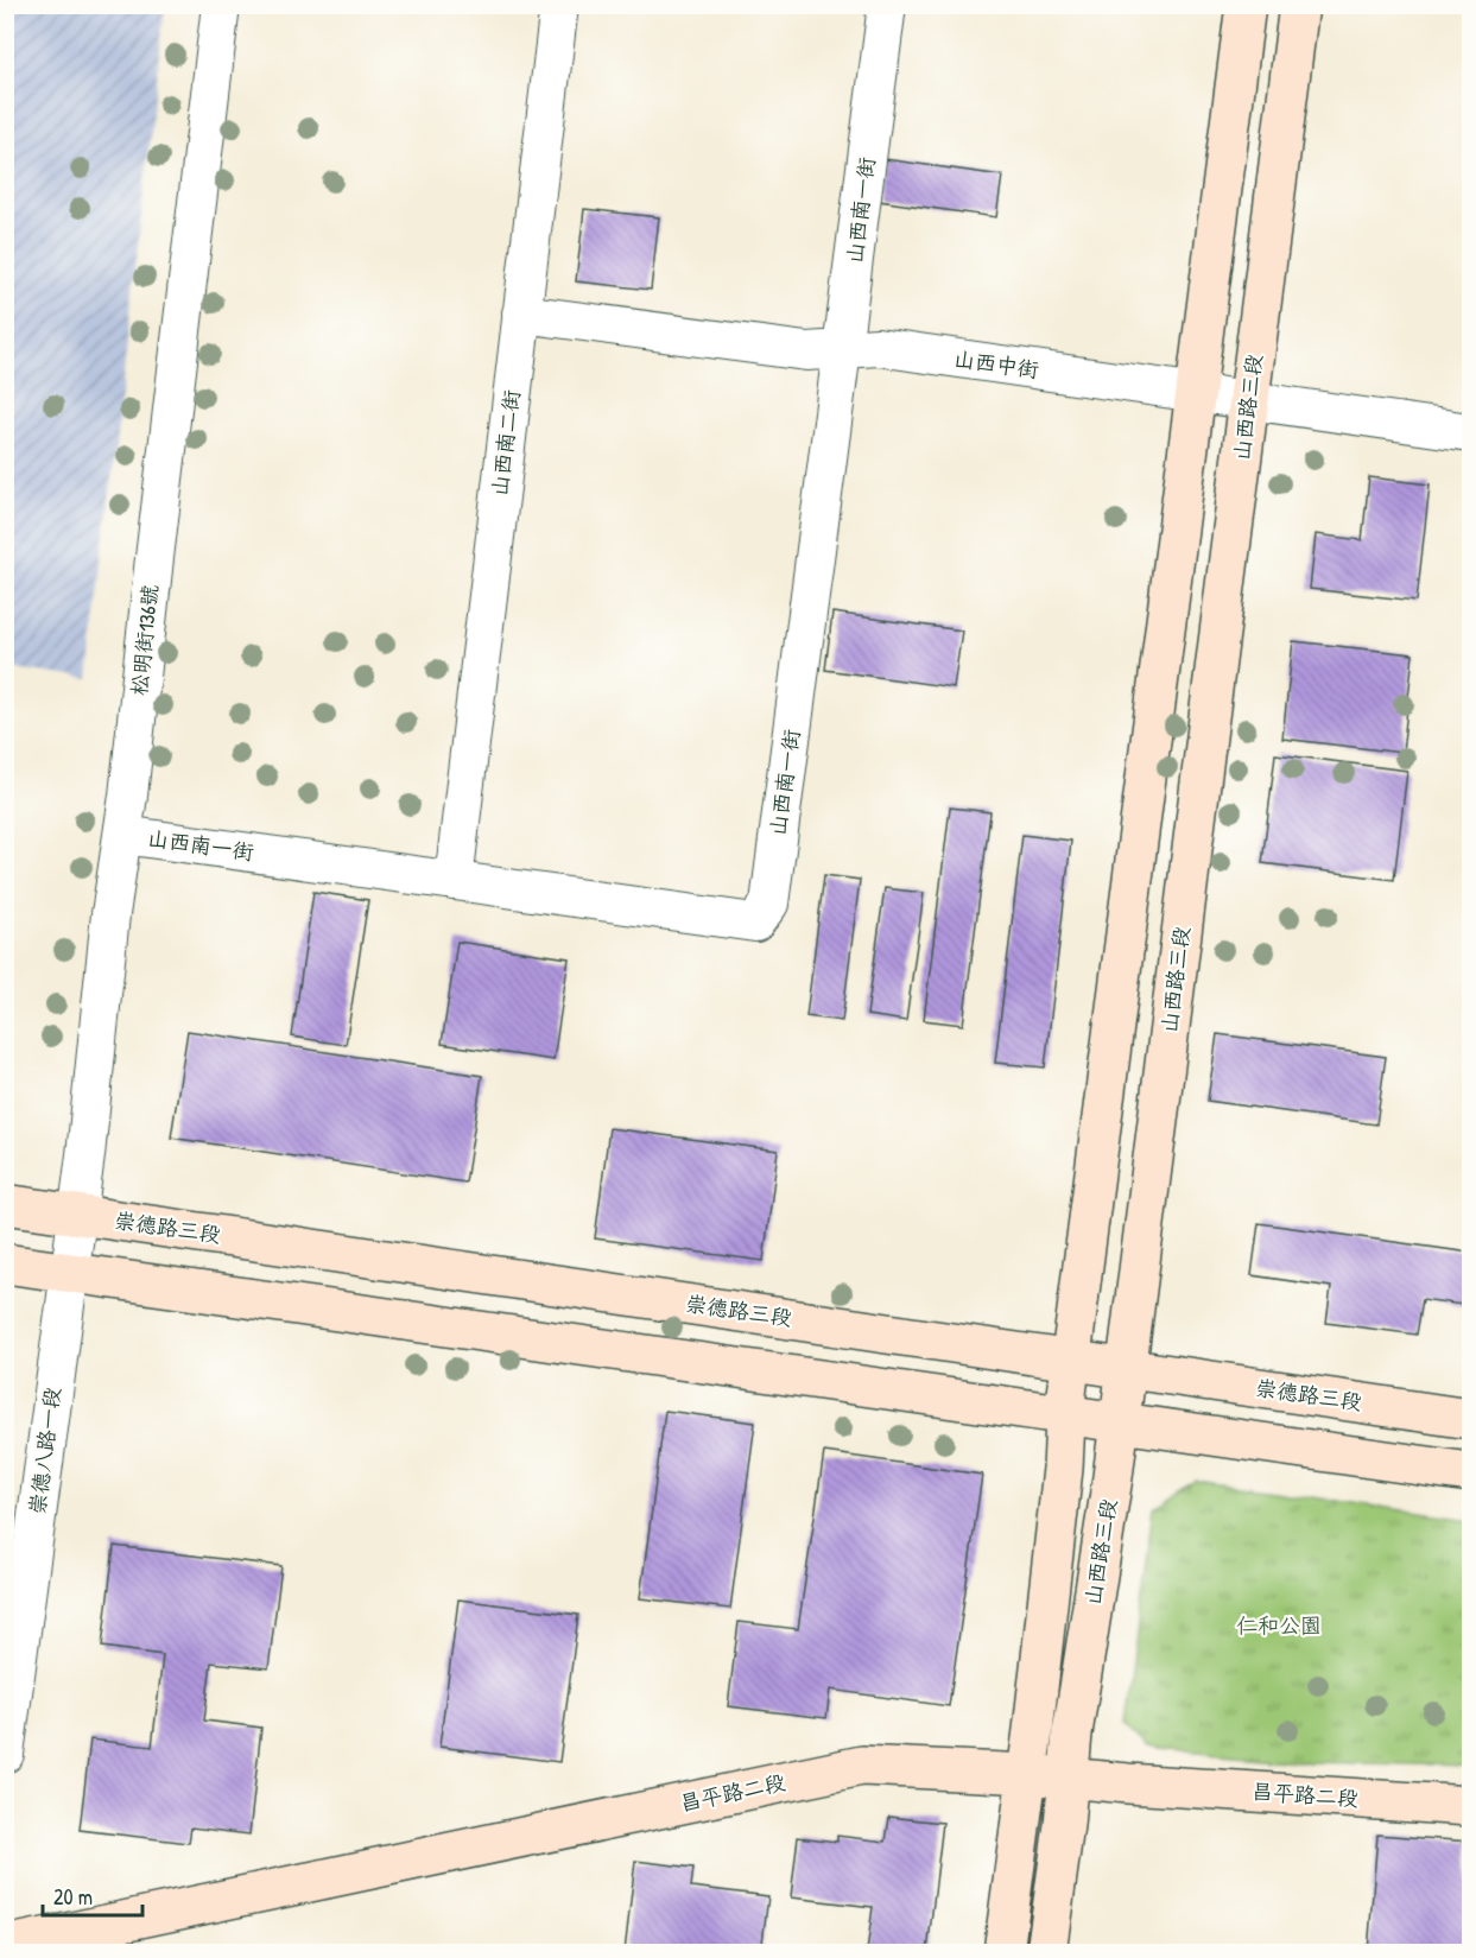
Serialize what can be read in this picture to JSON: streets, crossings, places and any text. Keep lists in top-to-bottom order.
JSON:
{
  "streets": {
    "street": [
      "山西南一街",
      "山西中街",
      "山西路三段",
      "山西南二街",
      "松明街136號",
      "崇德路三段",
      "崇德八路一段",
      "昌平路二段"
    ]
  },
  "crossings": [
    ["山西南一街", "山西中街"],
    ["山西南一街", "山西南二街"],
    ["山西南一街", "松明街136號"],
    ["山西中街", "山西路三段"],
    ["山西中街", "山西南二街"],
    ["山西路三段", "崇德路三段"],
    ["山西路三段", "昌平路二段"],
    ["松明街136號", "崇德路三段"],
    ["松明街136號", "崇德八路一段"]
  ],
  "parks": ["仁和公園"],
  "scale_bar": "20 m"
}
